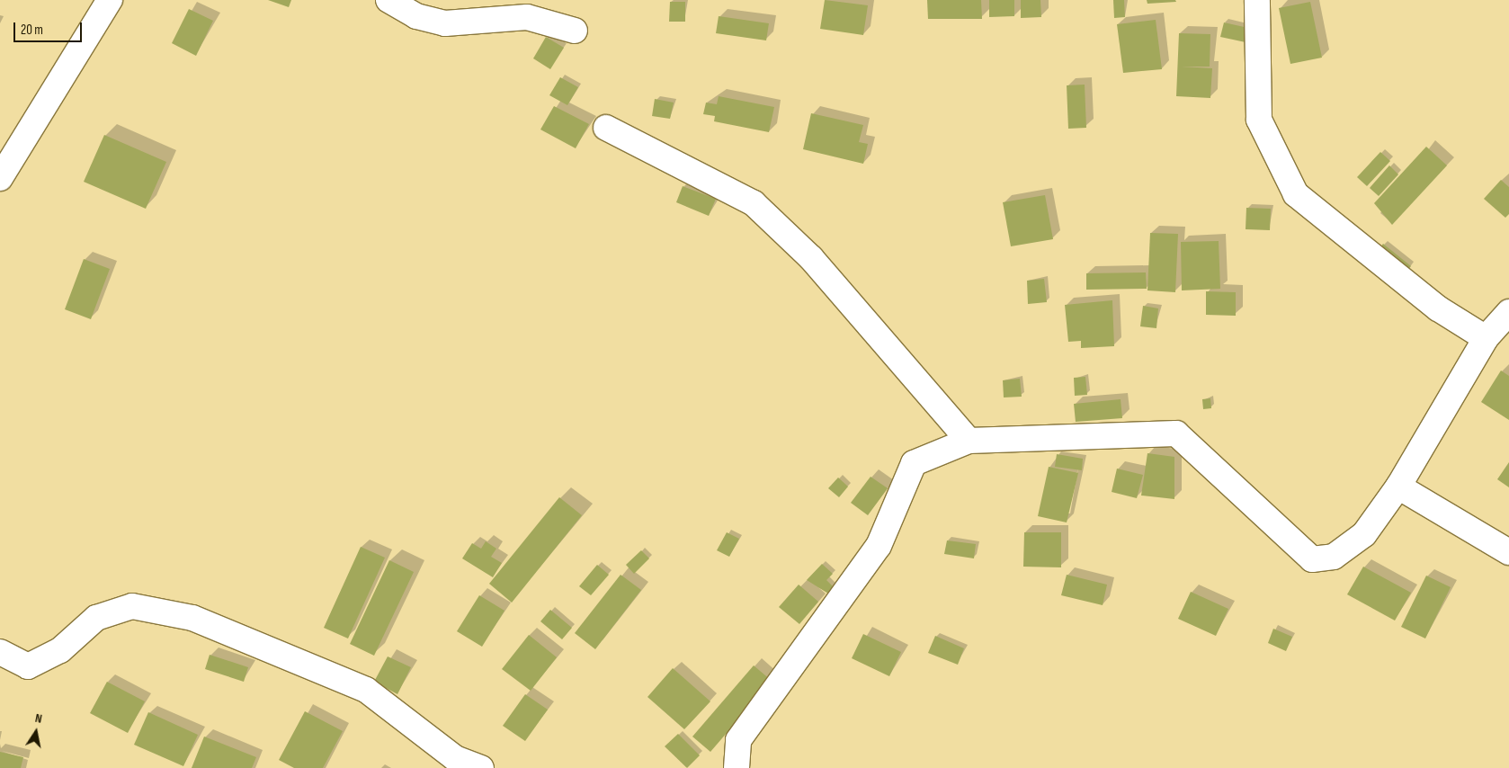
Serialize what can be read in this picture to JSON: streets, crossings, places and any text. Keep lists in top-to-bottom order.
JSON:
{
  "scale_bar": "20 m",
  "north": "top"
}
